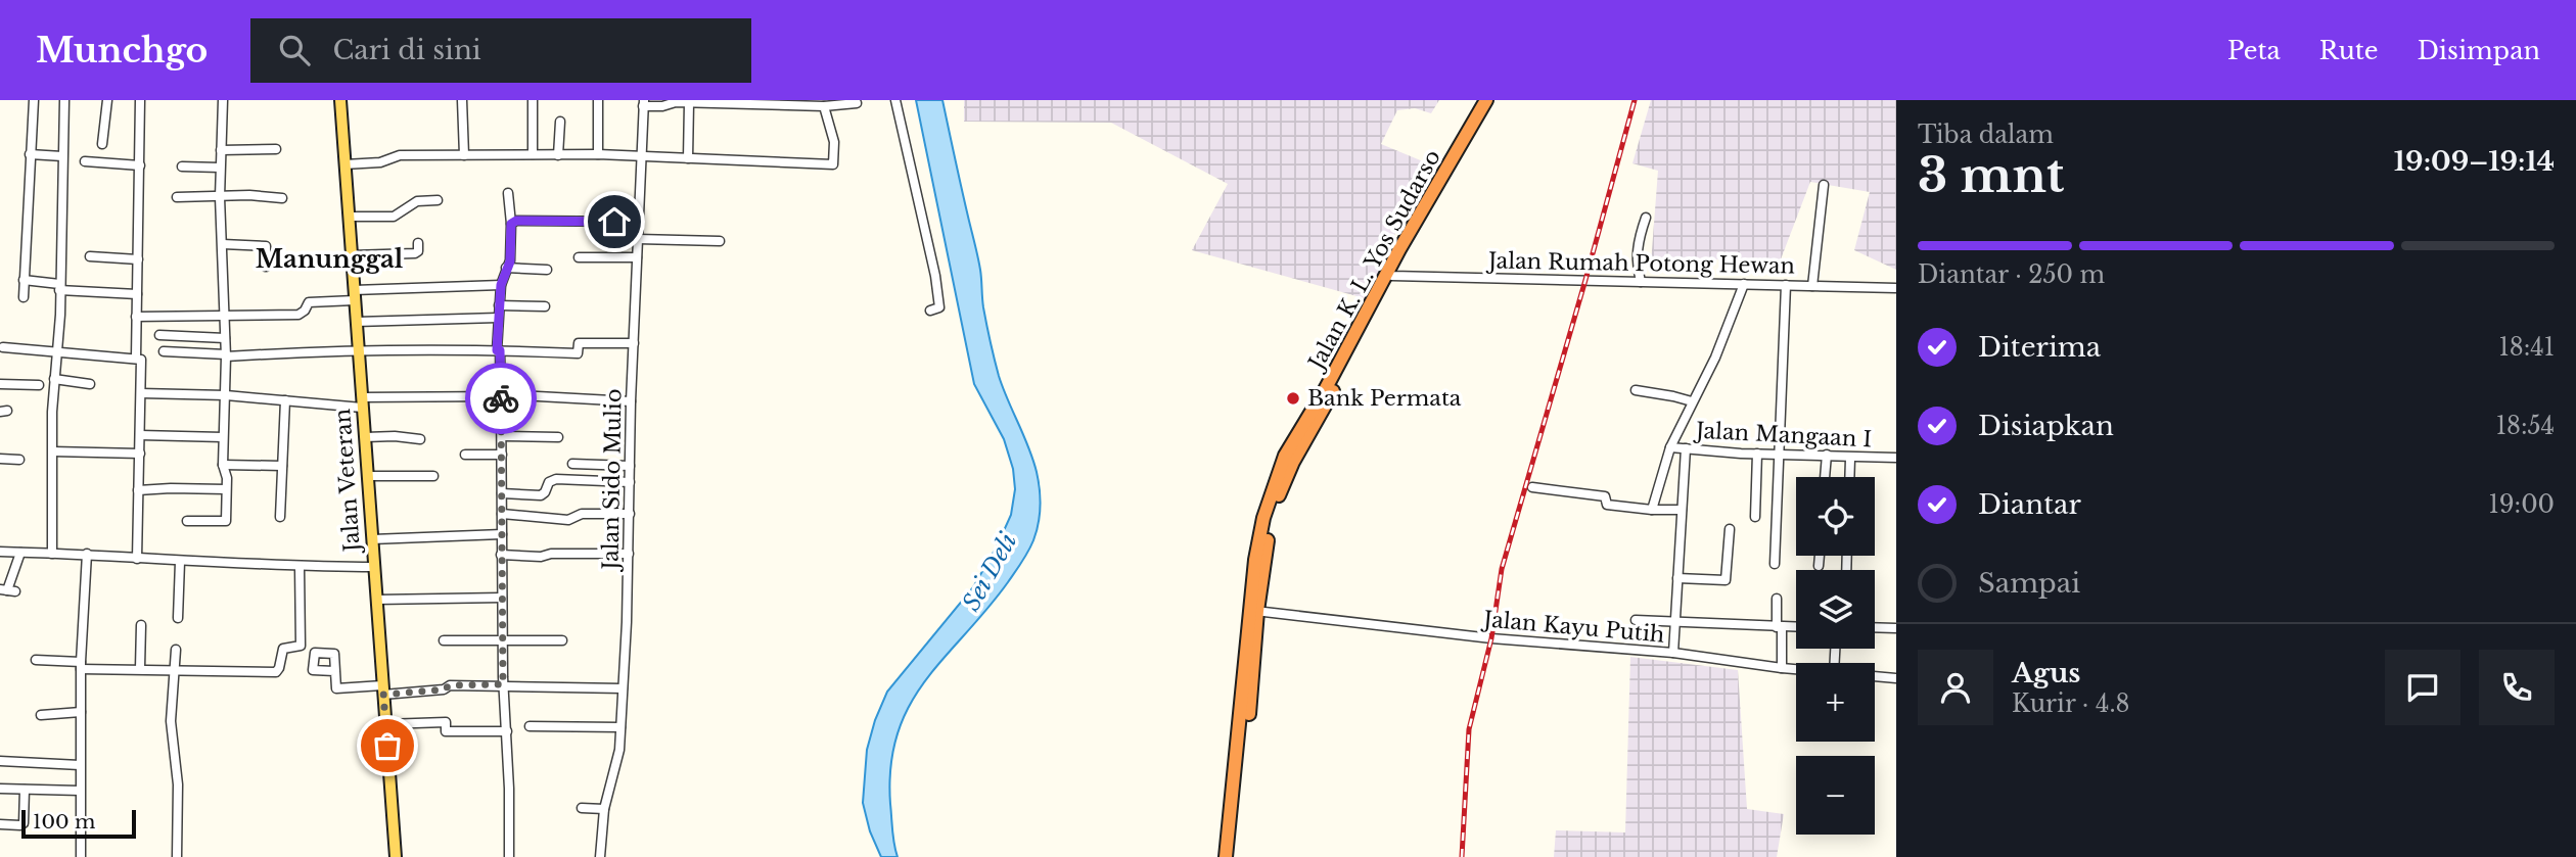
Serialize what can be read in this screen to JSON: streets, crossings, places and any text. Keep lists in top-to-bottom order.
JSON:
{
  "streets": {
    "highway": ["Jalan K. L. Yos Sudarso"],
    "main road": ["Jalan Veteran"],
    "street": [
      "Jalan Rumah Potong Hewan",
      "Jalan Mangaan I",
      "Jalan Sido Mulio",
      "Jalan Kayu Putih"
    ]
  },
  "crossings": [
    ["Jalan K. L. Yos Sudarso", "Jalan Rumah Potong Hewan"],
    ["Jalan K. L. Yos Sudarso", "Jalan Kayu Putih"]
  ],
  "districts": ["Manunggal"],
  "water": ["Sei Deli"],
  "places": ["Bank Permata"],
  "scale_bar": "100 m",
  "page": {
    "header": "Munchgo",
    "search": "Cari di sini",
    "nav": ["Peta", "Rute", "Disimpan"],
    "heading": ["3 mnt", "Tiba dalam", "19:09–19:14"],
    "panel": ["Agus", "Kurir · 4.8"],
    "bar": "Diantar · 250 m",
    "list": [
      ["Diterima", "18:41"],
      ["Disiapkan", "18:54"],
      ["Diantar", "19:00"],
      "Sampai"
    ],
    "map_buttons": ["+", "−"],
    "scale": "100 m"
  }
}
